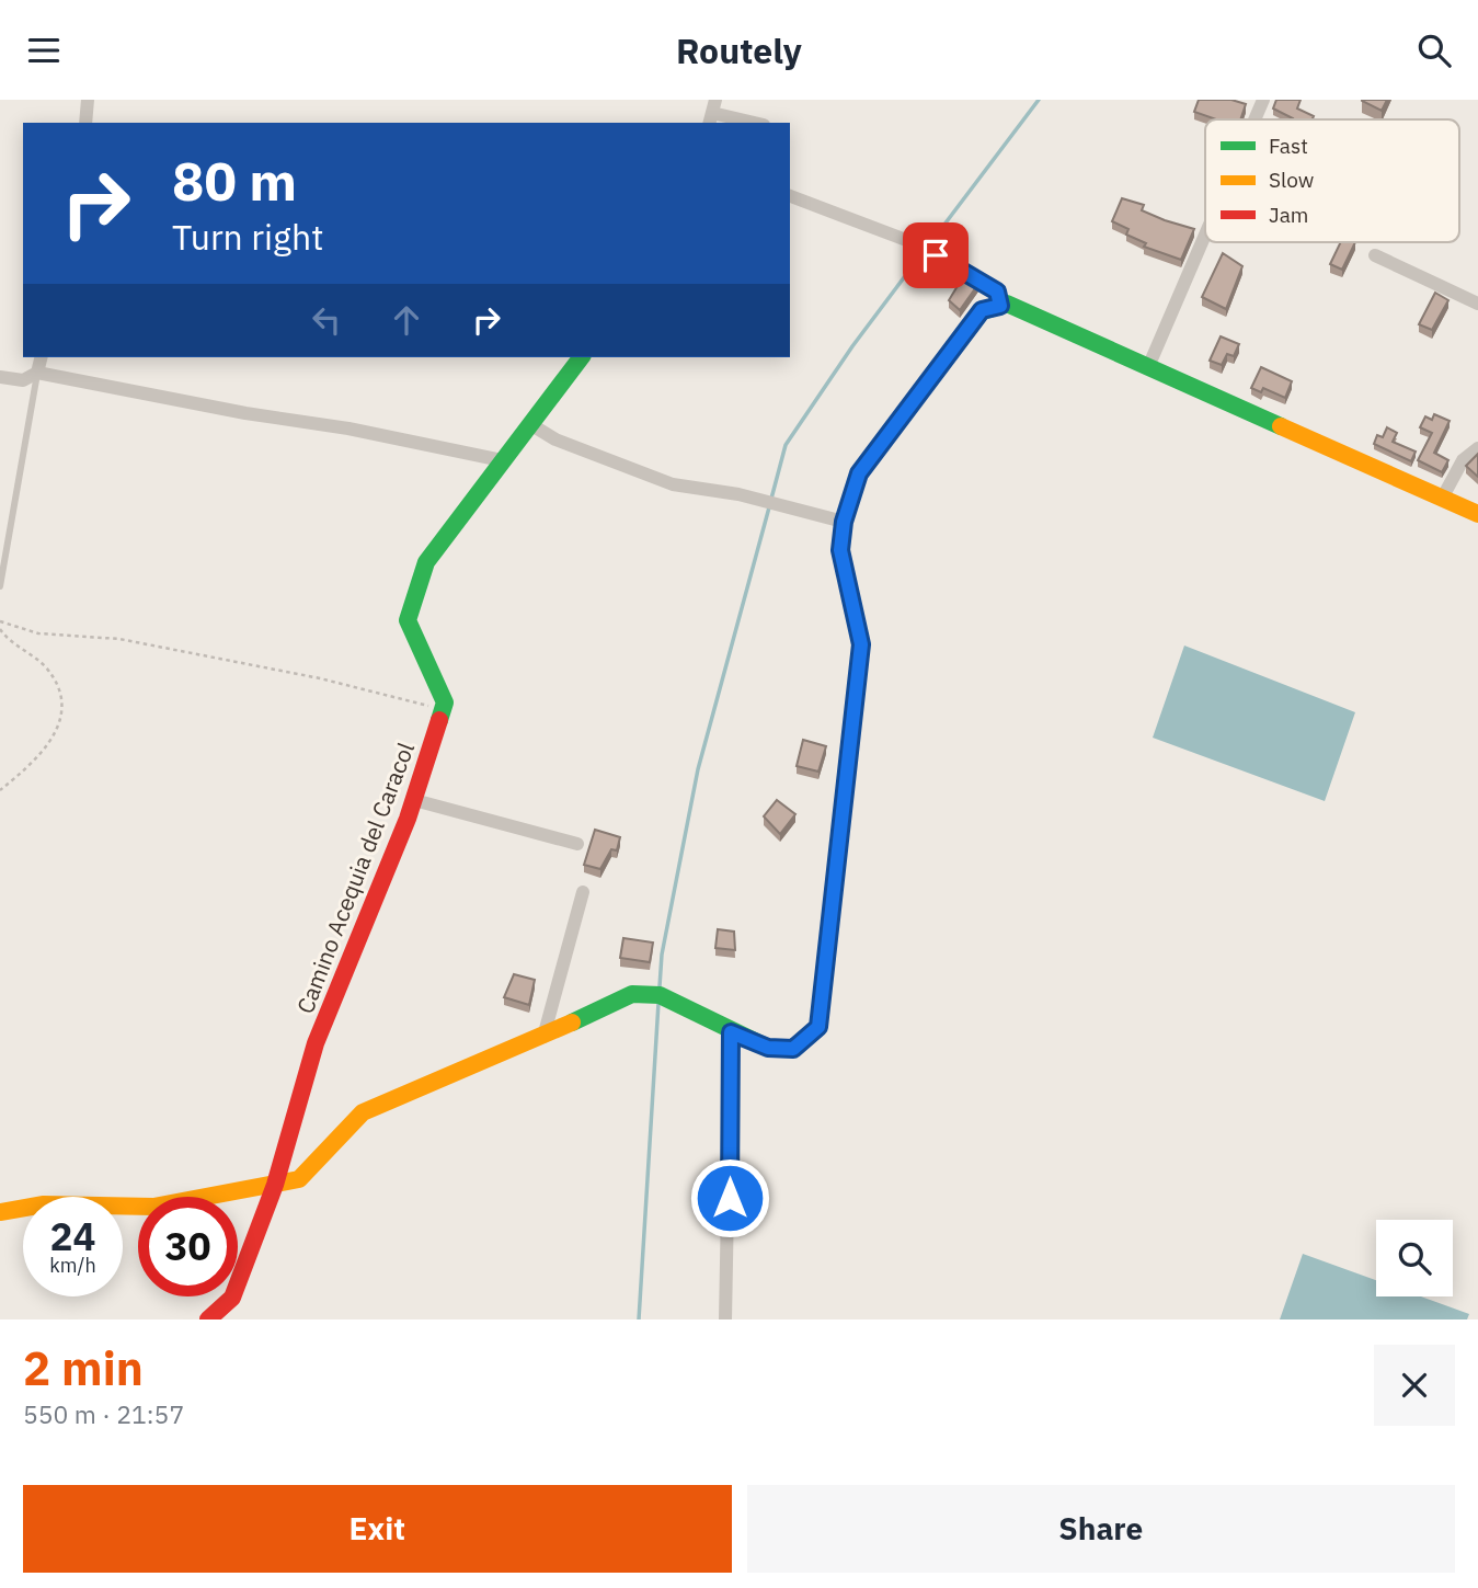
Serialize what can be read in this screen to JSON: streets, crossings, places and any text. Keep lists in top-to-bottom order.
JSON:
{
  "streets": {
    "street": ["Camino Acequia del Caracol"]
  },
  "legend": ["Fast", "Slow", "Jam"],
  "page": {
    "header": "Routely",
    "turn": ["80 m", "Turn right"],
    "speed": "24 km/h",
    "limit": "30",
    "heading": ["2 min", "550 m · 21:57"],
    "buttons": ["Exit", "Share"]
  }
}
